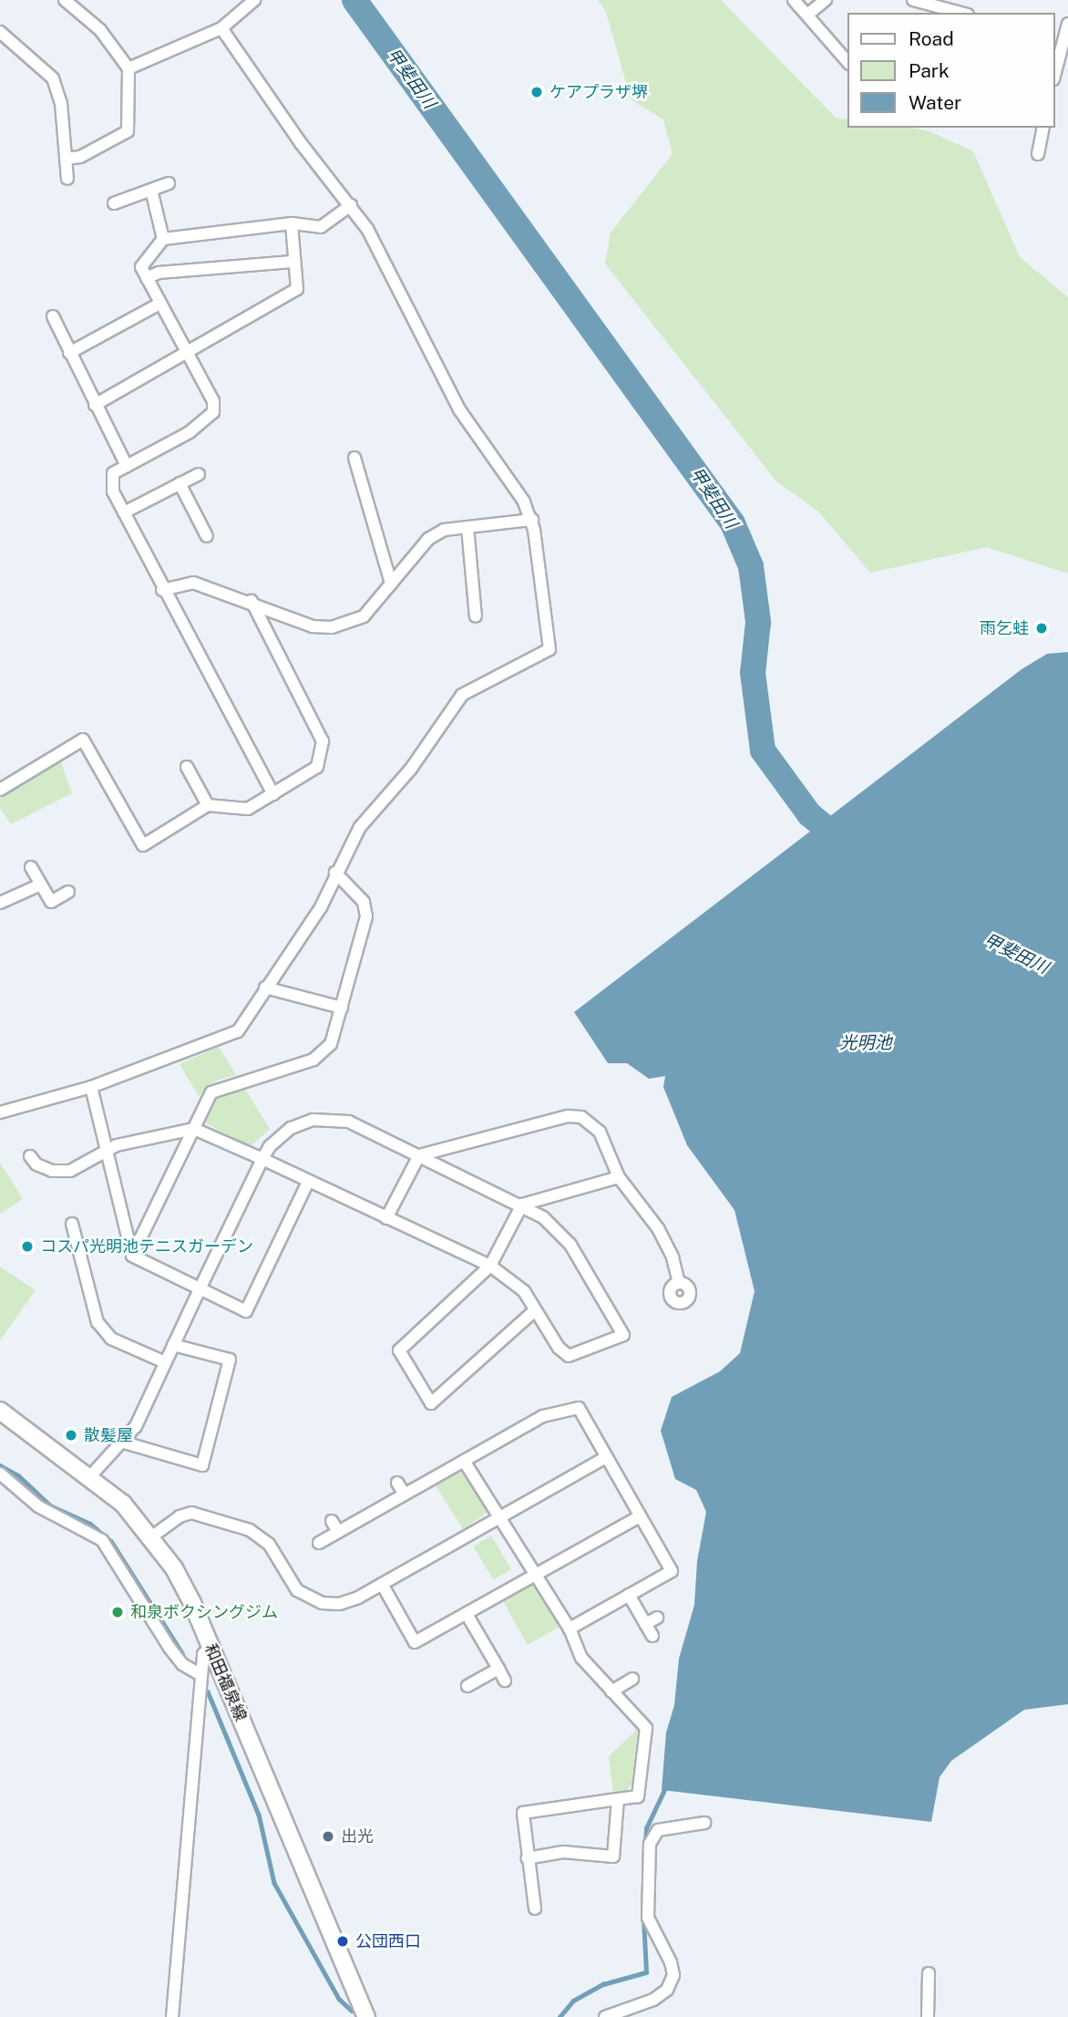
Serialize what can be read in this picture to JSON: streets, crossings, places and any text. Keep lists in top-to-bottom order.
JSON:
{
  "streets": {
    "main road": ["和田福泉線"]
  },
  "water": ["甲斐田川", "光明池"],
  "places": [
    "ケアプラザ堺",
    "雨乞蛙",
    "コスパ光明池テニスガーデン",
    "散髪屋",
    "和泉ボクシングジム",
    "出光",
    "公団西口"
  ],
  "legend": ["Road", "Park", "Water"]
}
